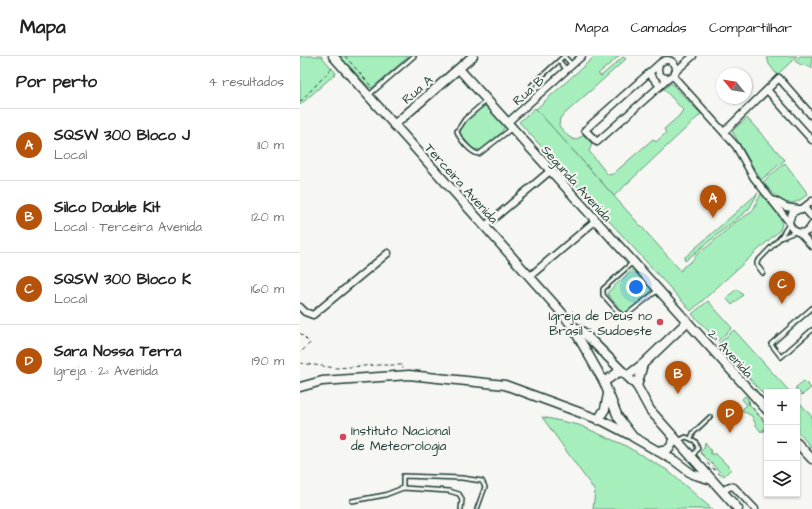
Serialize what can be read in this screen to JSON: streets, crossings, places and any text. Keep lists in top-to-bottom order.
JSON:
{
  "streets": {
    "street": [
      "Rua A",
      "Rua B",
      "Terceira Avenida",
      "Segunda Avenida",
      "2ª Avenida"
    ]
  },
  "crossings": [
    ["Rua A", "Terceira Avenida"],
    ["Rua A", "Segunda Avenida"],
    ["Rua B", "Segunda Avenida"],
    ["Segunda Avenida", "2ª Avenida"]
  ],
  "places": ["Igreja de Deus no Brasil - Sudoeste", "Instituto Nacional de Meteorologia"],
  "north": "top left",
  "page": {
    "header": "Mapa",
    "nav": ["Mapa", "Camadas", "Compartilhar"],
    "heading": ["Por perto", "4 resultados"],
    "list": [
      {
        "mark": "A",
        "name": "SQSW 300 Bloco J",
        "note": "Local",
        "value": "110 m"
      },
      {
        "mark": "B",
        "name": "Silco Double Kit",
        "note": "Local · Terceira Avenida",
        "value": "120 m"
      },
      {
        "mark": "C",
        "name": "SQSW 300 Bloco K",
        "note": "Local",
        "value": "160 m"
      },
      {
        "mark": "D",
        "name": "Sara Nossa Terra",
        "note": "Igreja · 2ª Avenida",
        "value": "190 m"
      }
    ],
    "pins": [
      "A",
      "C",
      "B",
      "D"
    ],
    "map_buttons": ["+", "−"]
  }
}
